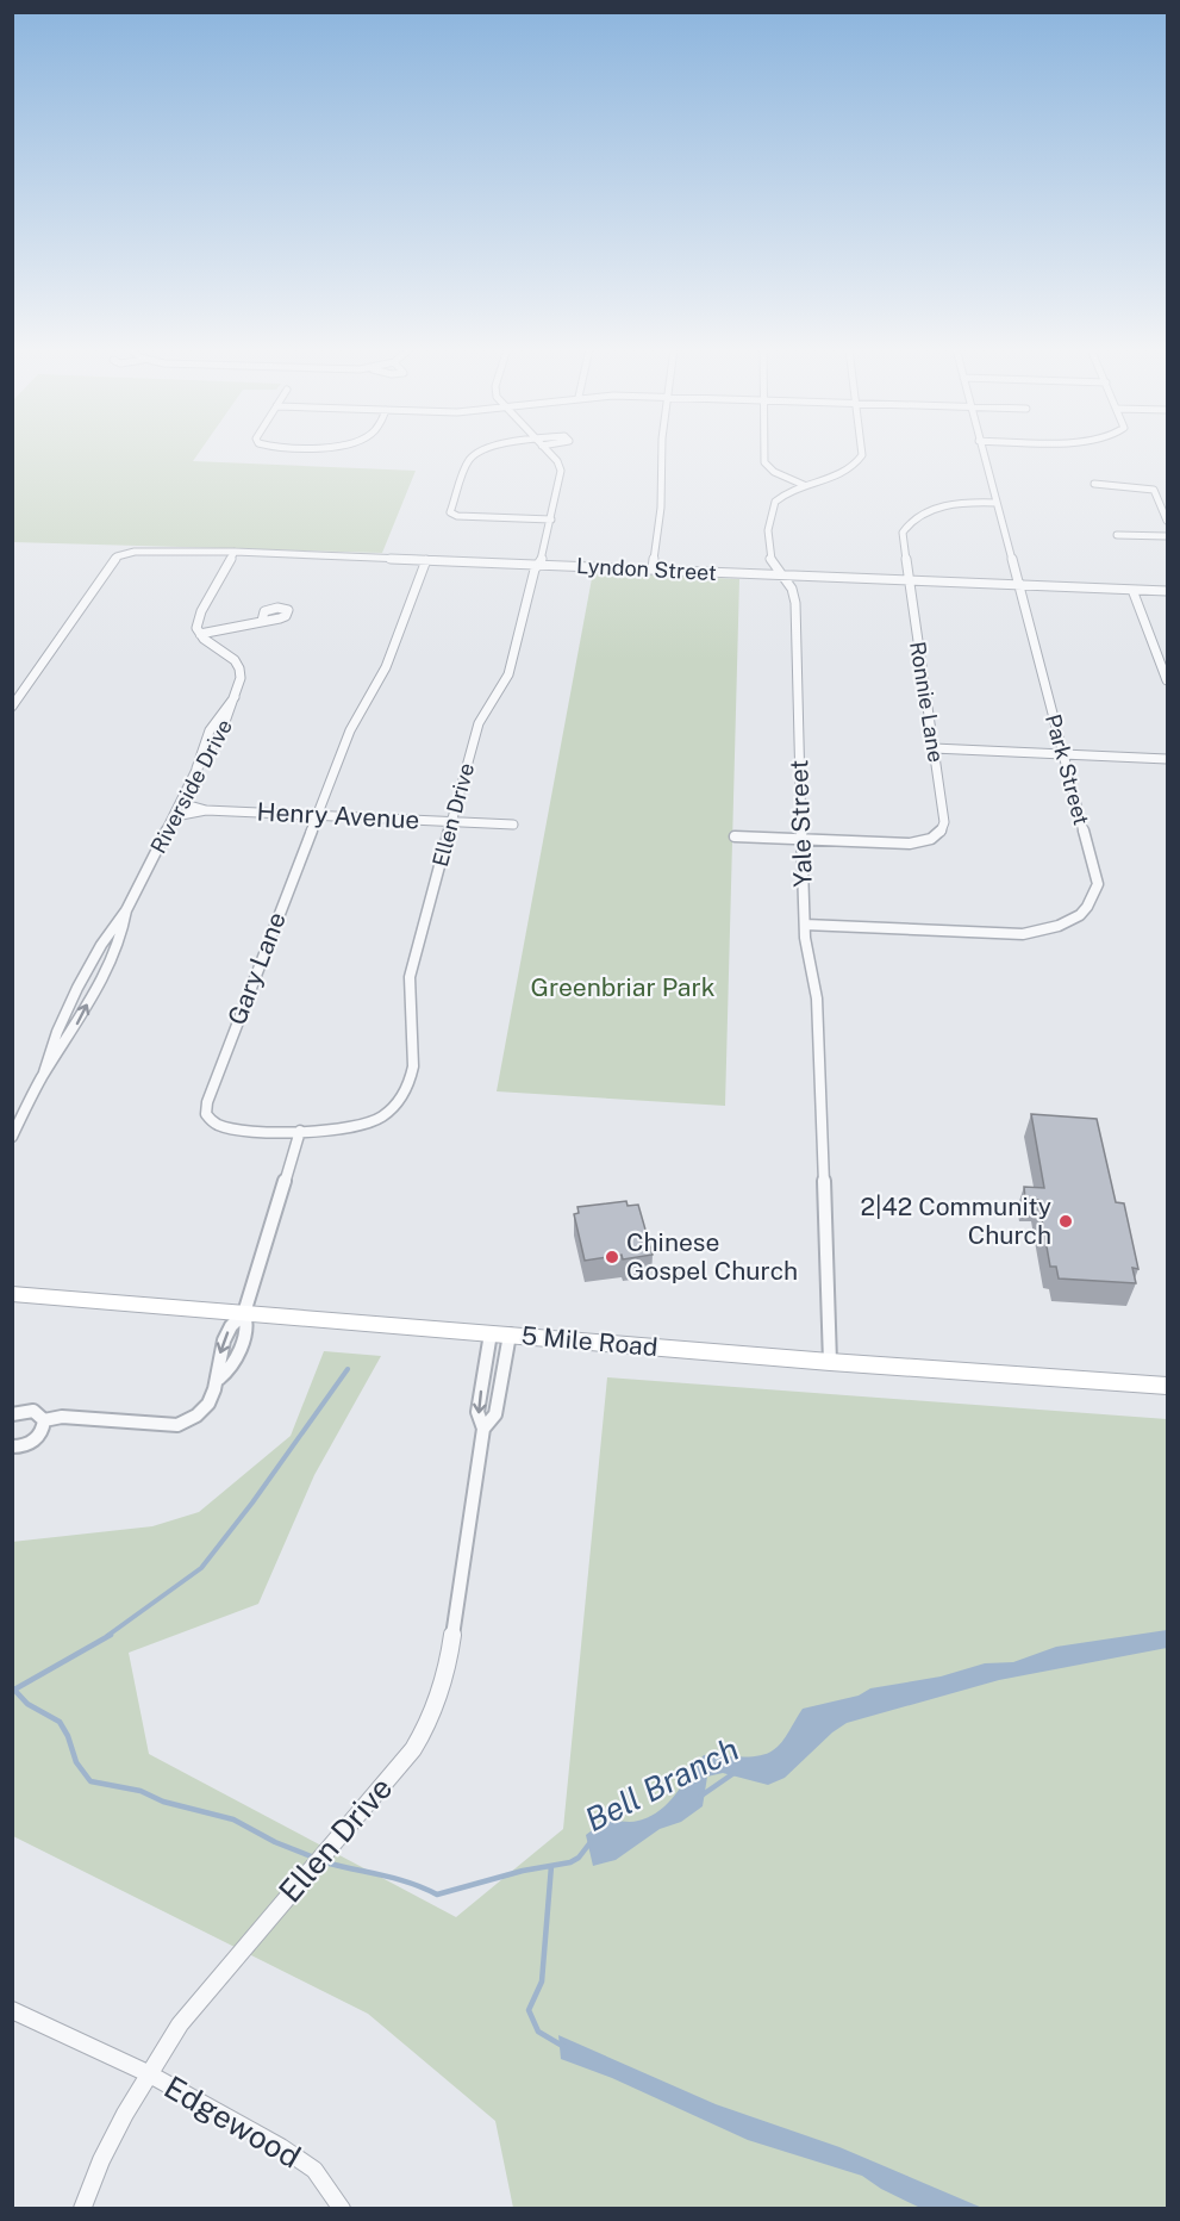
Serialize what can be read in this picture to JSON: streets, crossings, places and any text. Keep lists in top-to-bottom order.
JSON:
{
  "streets": {
    "main road": ["5 Mile Road"],
    "street": [
      "Lyndon Street",
      "Ronnie Lane",
      "Park Street",
      "Riverside Drive",
      "Ellen Drive",
      "Henry Avenue",
      "Yale Street",
      "Gary Lane",
      "Edgewood"
    ]
  },
  "crossings": [
    ["Lyndon Street", "Ronnie Lane"],
    ["Lyndon Street", "Park Street"],
    ["Lyndon Street", "Ellen Drive"],
    ["Lyndon Street", "Yale Street"],
    ["Lyndon Street", "Gary Lane"],
    ["Ronnie Lane", "Park Street"],
    ["Ronnie Lane", "Yale Street"],
    ["Park Street", "Yale Street"],
    ["Riverside Drive", "Henry Avenue"],
    ["Ellen Drive", "Henry Avenue"],
    ["Ellen Drive", "Gary Lane"],
    ["Ellen Drive", "5 Mile Road"],
    ["Ellen Drive", "Edgewood"],
    ["Henry Avenue", "Gary Lane"],
    ["Yale Street", "5 Mile Road"]
  ],
  "water": ["Bell Branch"],
  "parks": ["Greenbriar Park"],
  "places": ["2|42 Community Church", "Chinese Gospel Church"]
}
